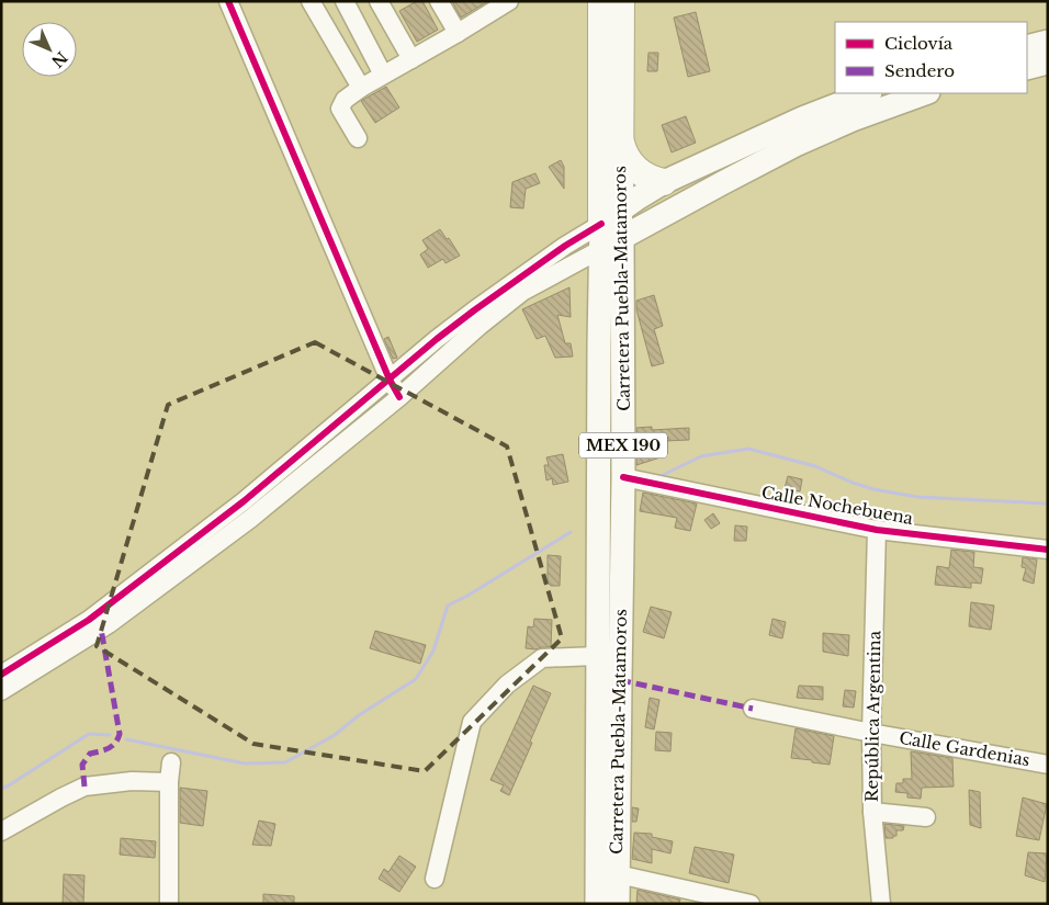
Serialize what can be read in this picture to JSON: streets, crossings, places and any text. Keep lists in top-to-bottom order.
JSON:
{
  "streets": {
    "highway": ["Carretera Puebla-Matamoros", "MEX 190"],
    "street": ["Calle Nochebuena", "República Argentina", "Calle Gardenias"]
  },
  "crossings": [
    ["Carretera Puebla-Matamoros", "Calle Nochebuena"],
    ["Calle Nochebuena", "República Argentina"],
    ["República Argentina", "Calle Gardenias"]
  ],
  "legend": ["Ciclovía", "Sendero"],
  "north": "bottom right"
}
